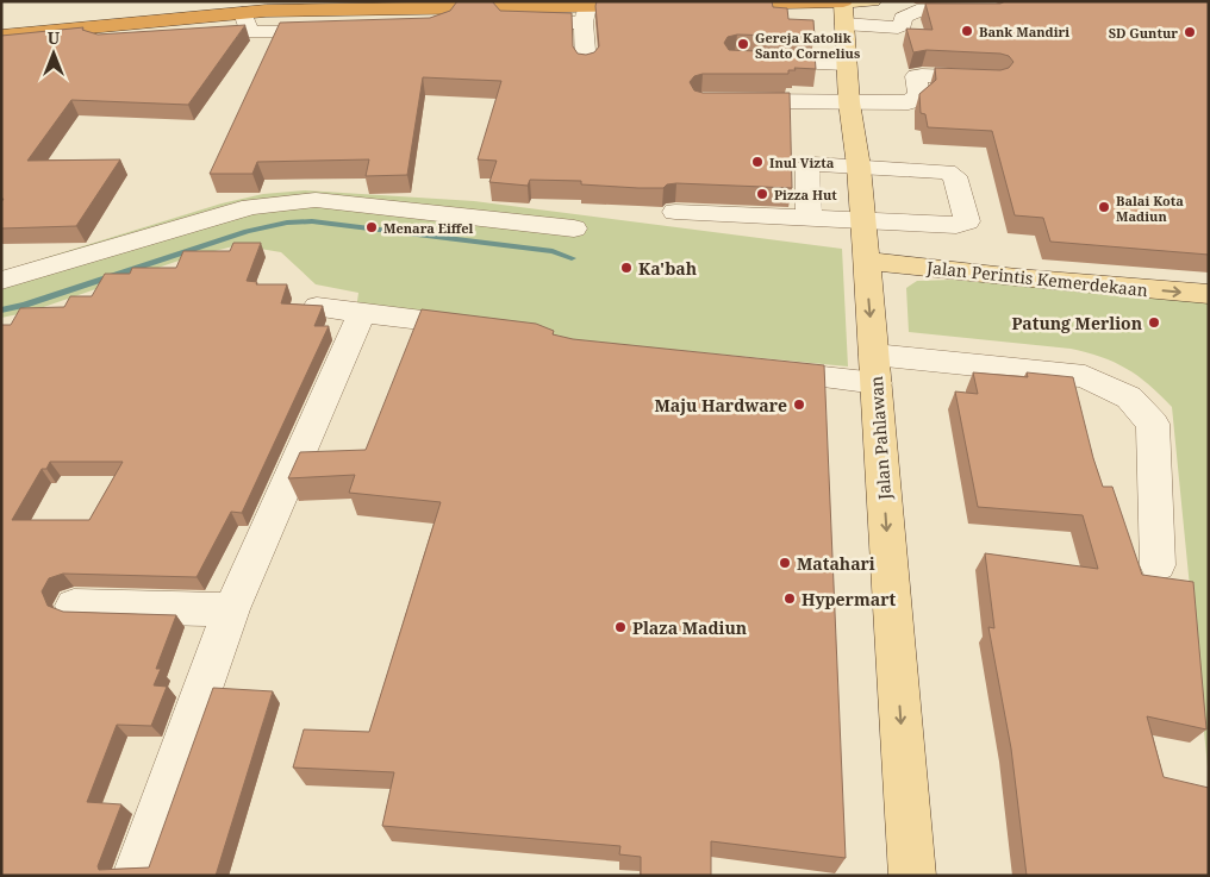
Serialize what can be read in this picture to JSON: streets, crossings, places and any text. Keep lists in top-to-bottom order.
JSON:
{
  "streets": {
    "main road": ["Jalan Perintis Kemerdekaan", "Jalan Pahlawan"]
  },
  "crossings": [
    ["Jalan Perintis Kemerdekaan", "Jalan Pahlawan"]
  ],
  "one_way": ["Jalan Perintis Kemerdekaan", "Jalan Pahlawan"],
  "places": [
    "Bank Mandiri",
    "SD Guntur",
    "Gereja Katolik Santo Cornelius",
    "Inul Vizta",
    "Pizza Hut",
    "Balai Kota Madiun",
    "Menara Eiffel",
    "Ka'bah",
    "Patung Merlion",
    "Maju Hardware",
    "Matahari",
    "Hypermart",
    "Plaza Madiun"
  ],
  "north": "top"
}
